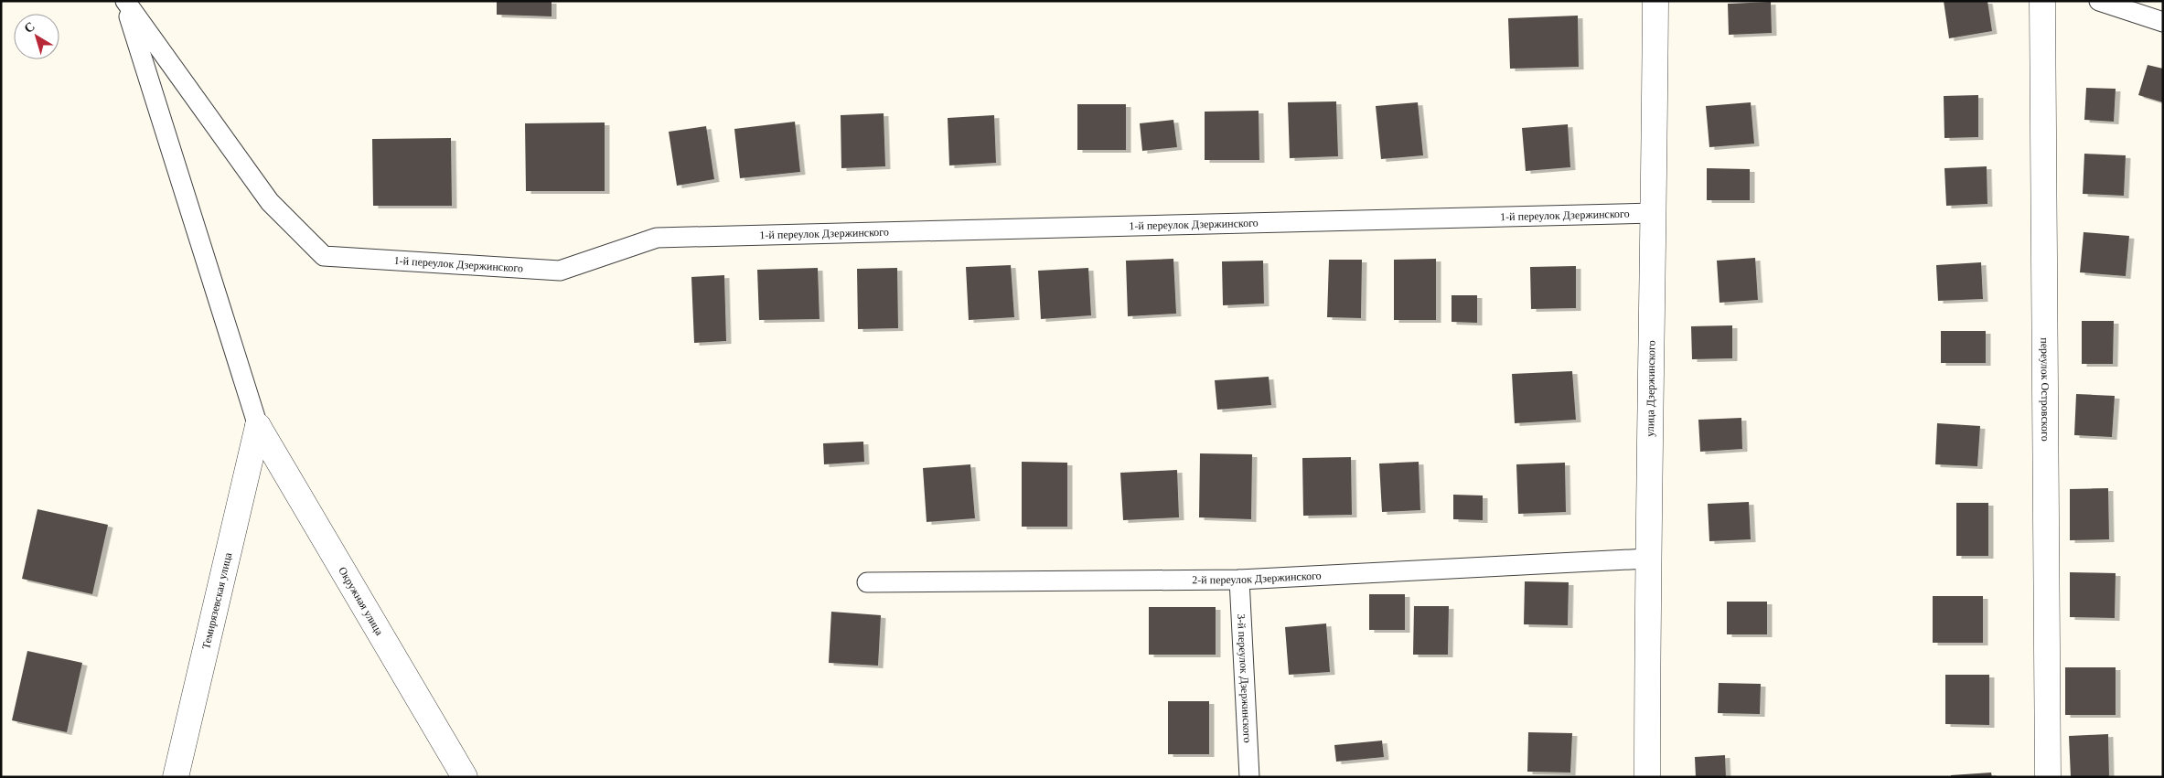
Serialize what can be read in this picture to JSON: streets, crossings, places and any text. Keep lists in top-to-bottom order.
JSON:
{
  "streets": {
    "street": [
      "улица Дзержинского",
      "переулок Островского",
      "Темирязевская улица",
      "Окружная улица"
    ],
    "lane": ["1-й переулок Дзержинского", "2-й переулок Дзержинского", "3-й переулок Дзержинского"]
  },
  "crossings": [
    ["1-й переулок Дзержинского", "улица Дзержинского"],
    ["улица Дзержинского", "2-й переулок Дзержинского"],
    ["2-й переулок Дзержинского", "3-й переулок Дзержинского"],
    ["Темирязевская улица", "Окружная улица"]
  ],
  "north": "top left"
}
